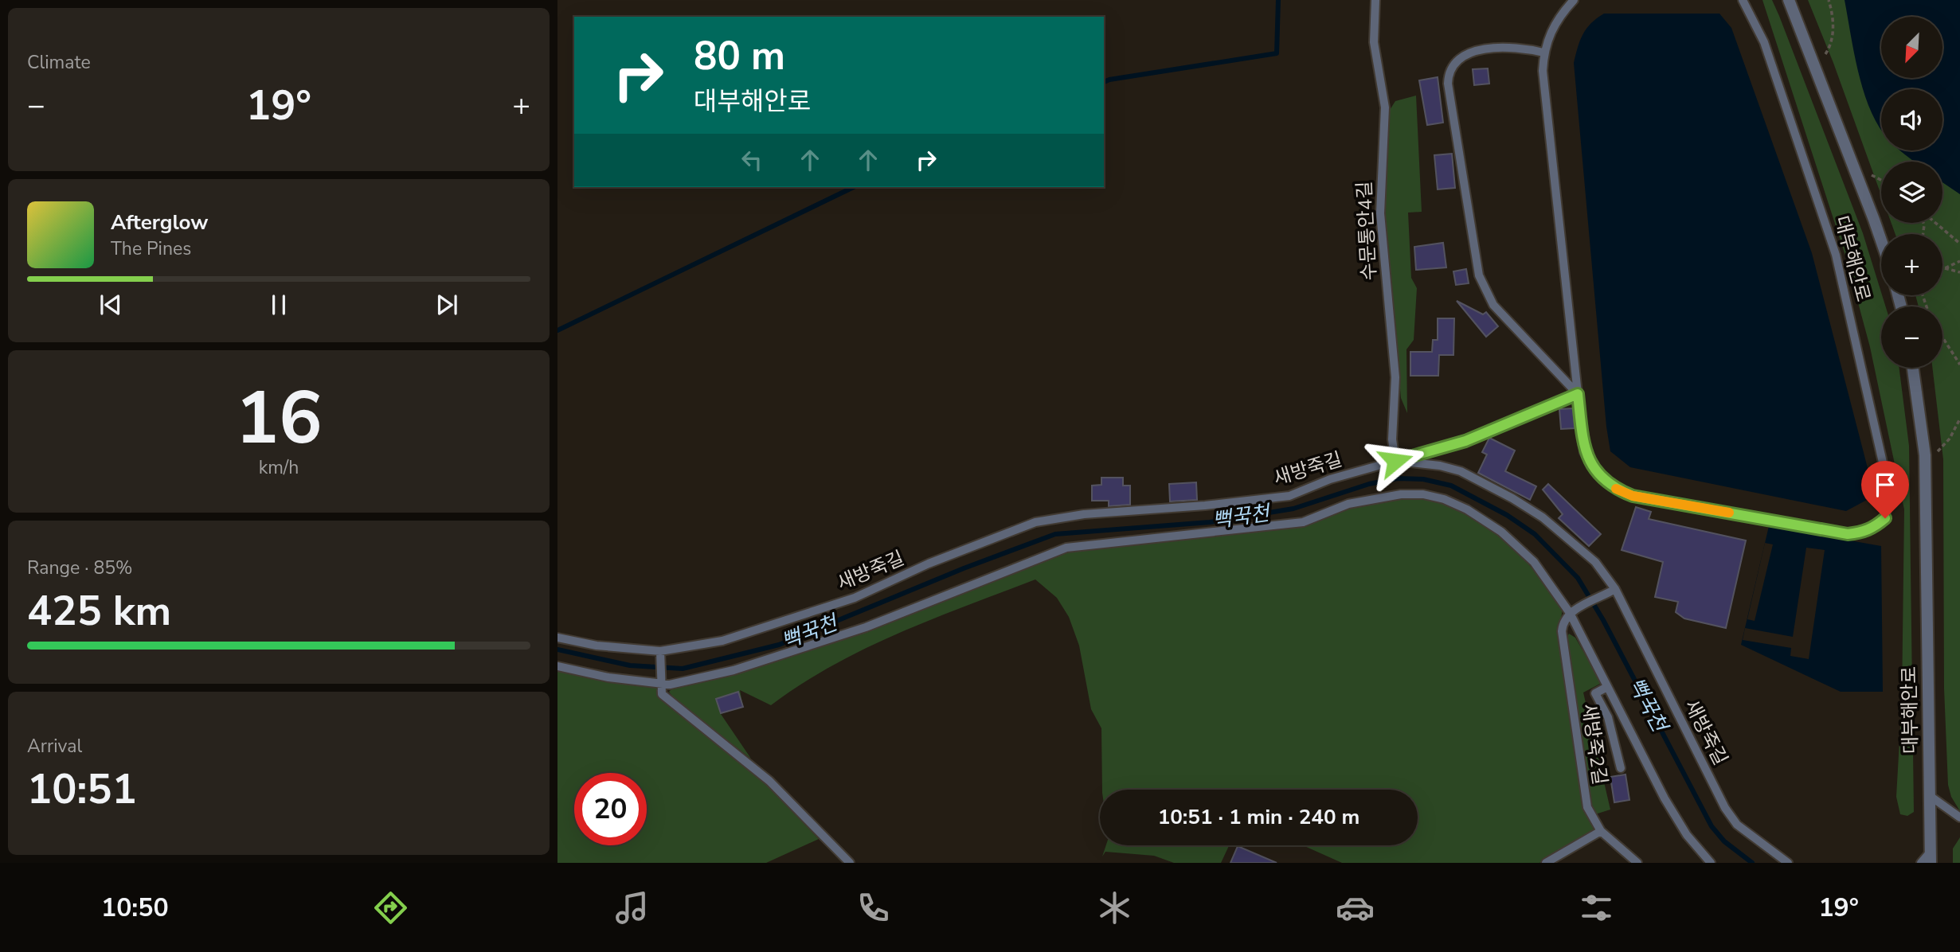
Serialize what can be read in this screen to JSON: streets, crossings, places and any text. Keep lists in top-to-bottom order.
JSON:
{
  "streets": {
    "street": ["대부해안로"],
    "lane": ["수문통안4길", "새방죽길", "새방죽2길"]
  },
  "crossings": [
    ["수문통안4길", "새방죽길"]
  ],
  "water": ["뻑꾹천"],
  "north": "bottom left",
  "page": {
    "tile": [
      "Climate",
      ["16", "km/h"],
      ["Range · 85%", "425 km"],
      ["Arrival", "10:51"]
    ],
    "map_buttons": ["+", "−"],
    "turn": ["80 m", "대부해안로"],
    "heat": ["−", "19°", "+"],
    "song": ["Afterglow", "The Pines"],
    "limit": "20",
    "trip": "10:51 · 1 min · 240 m",
    "tabs": ["10:50", "19°"]
  }
}
